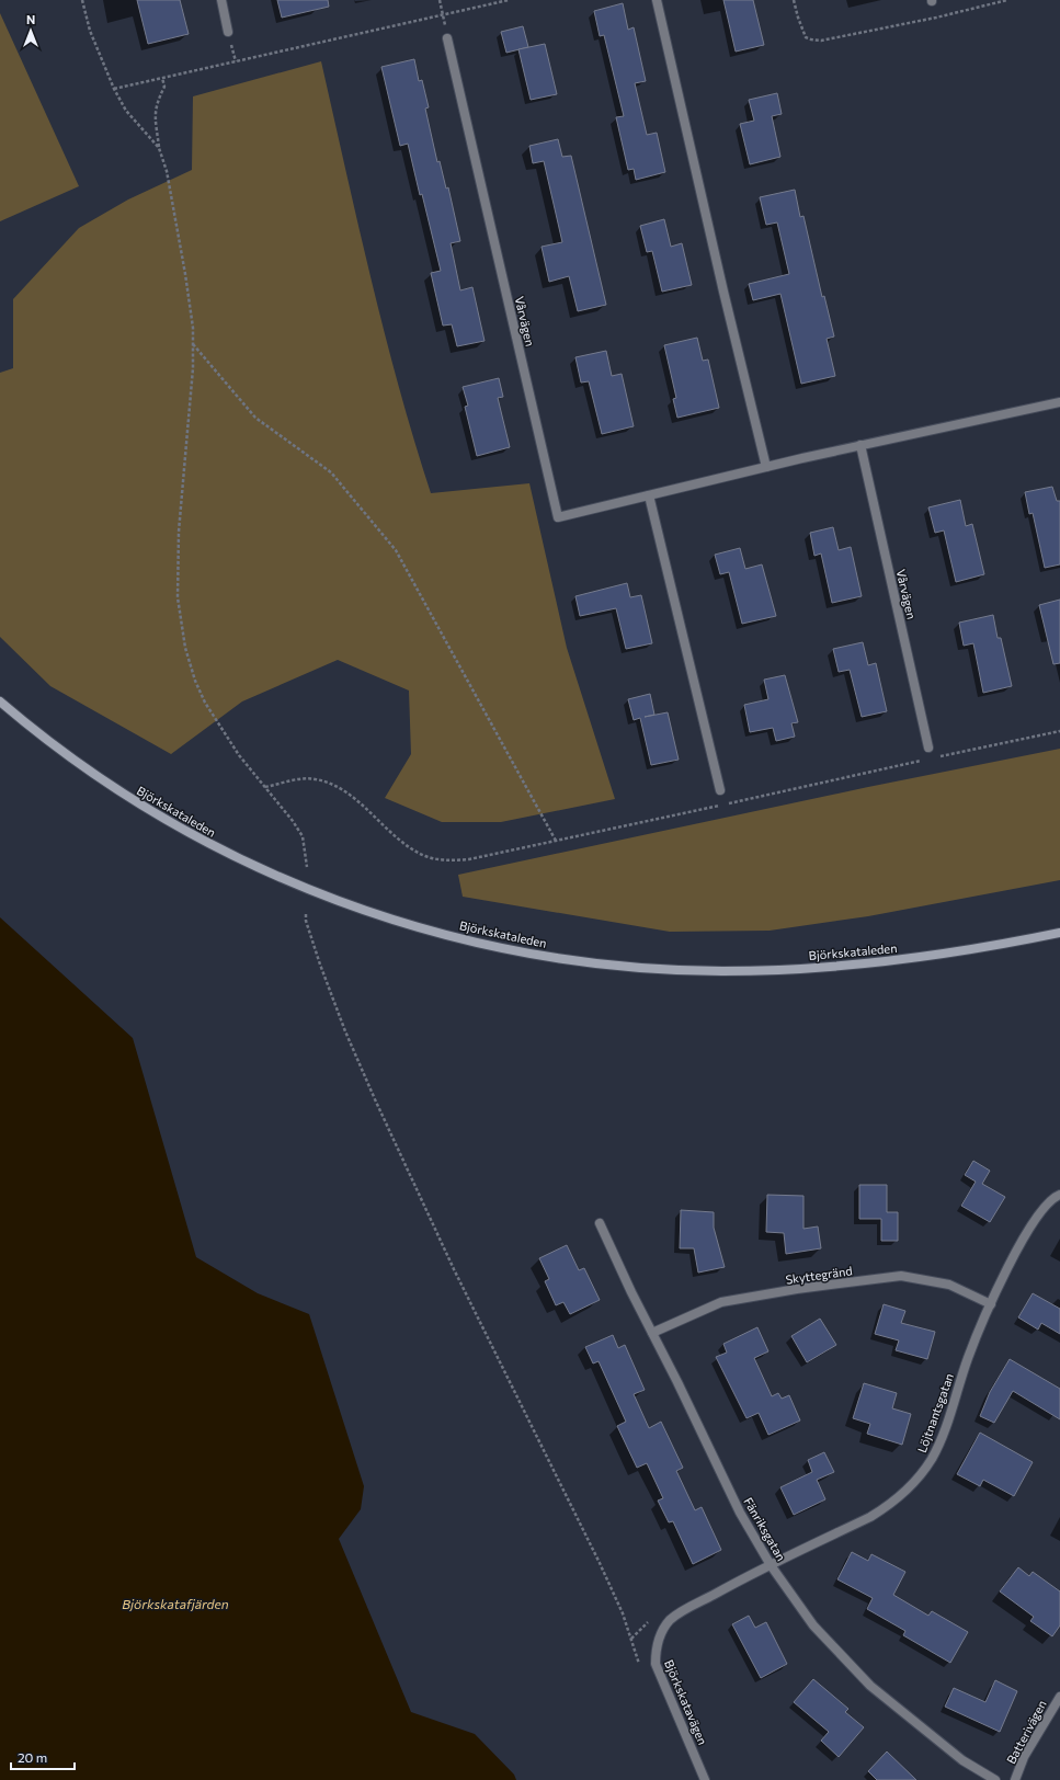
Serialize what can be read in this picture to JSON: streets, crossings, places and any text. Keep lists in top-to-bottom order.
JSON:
{
  "streets": {
    "main road": ["Björkskataleden"],
    "street": [
      "Vårvägen",
      "Skyttegränd",
      "Löjtnantsgatan",
      "Fänriksgatan",
      "Björkskatavägen",
      "Batterivägen"
    ]
  },
  "crossings": [
    ["Skyttegränd", "Löjtnantsgatan"],
    ["Skyttegränd", "Fänriksgatan"],
    ["Löjtnantsgatan", "Fänriksgatan"],
    ["Löjtnantsgatan", "Björkskatavägen"],
    ["Fänriksgatan", "Björkskatavägen"]
  ],
  "water": ["Björkskatafjärden"],
  "scale_bar": "20 m",
  "north": "top"
}
